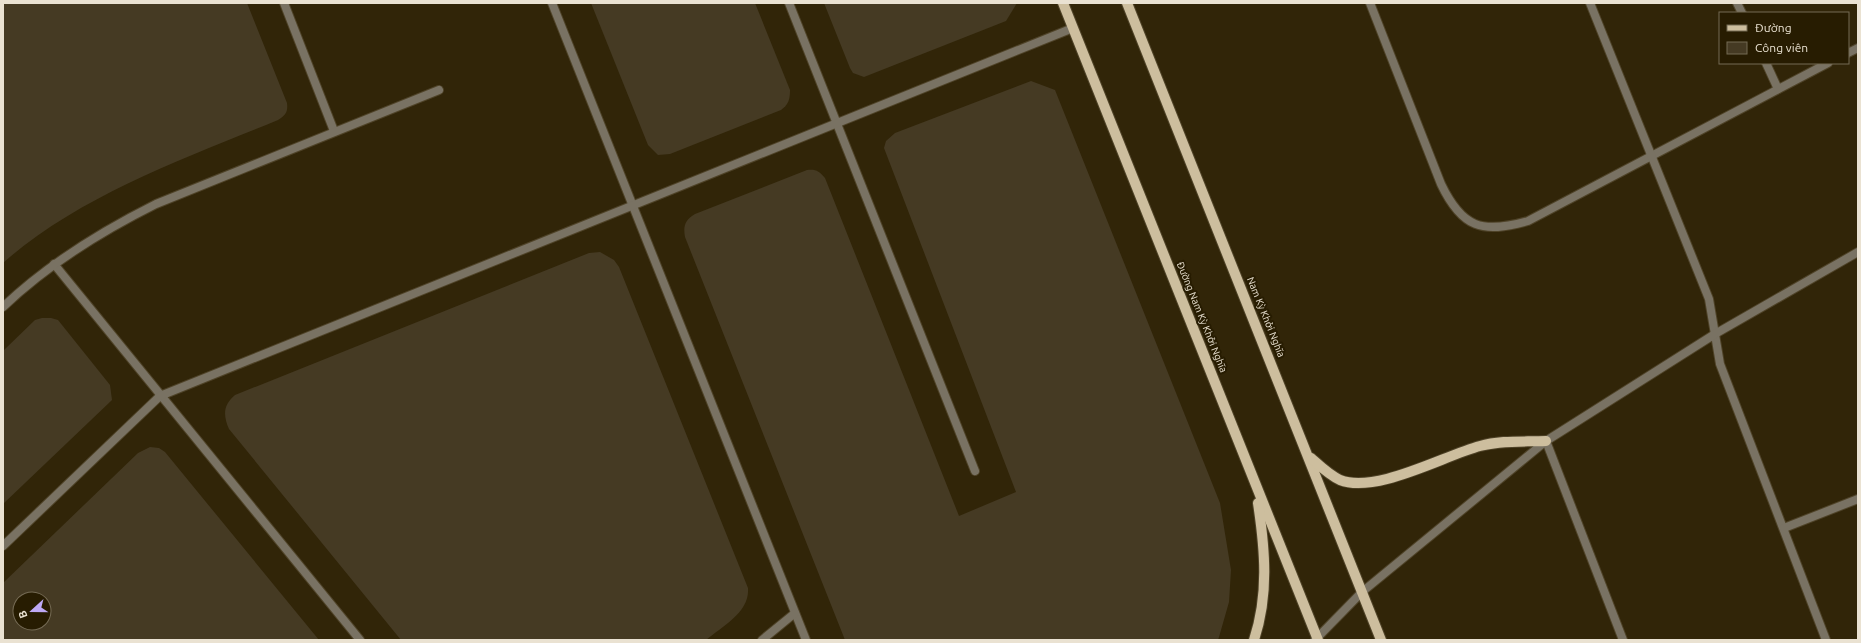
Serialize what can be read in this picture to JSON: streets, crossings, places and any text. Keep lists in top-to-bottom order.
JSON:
{
  "streets": {
    "main road": ["Đường Nam Kỳ Khởi Nghĩa", "Nam Kỳ Khởi Nghĩa"]
  },
  "legend": ["Đường", "Công viên"],
  "north": "left"
}
